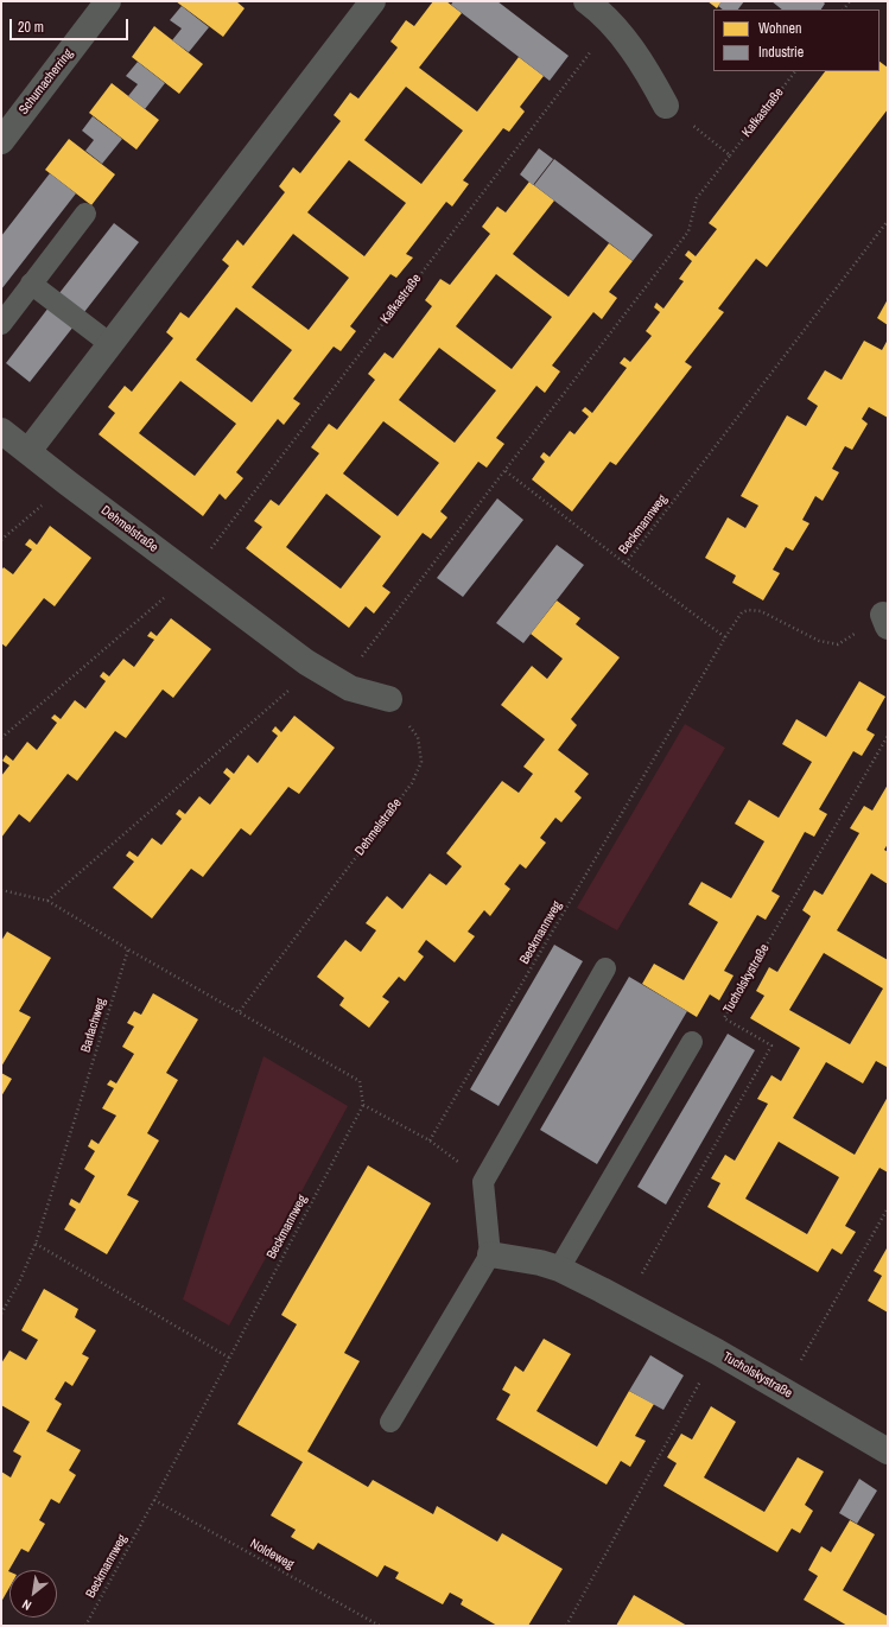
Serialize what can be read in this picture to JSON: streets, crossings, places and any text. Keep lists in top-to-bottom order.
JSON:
{
  "streets": {
    "street": ["Schumacherring", "Dehmelstraße", "Tucholskystraße"],
    "path": [
      "Kafkastraße",
      "Beckmannweg",
      "Barlachweg",
      "Noldeweg"
    ]
  },
  "crossings": [
    ["Kafkastraße", "Dehmelstraße"],
    ["Beckmannweg", "Noldeweg"]
  ],
  "legend": ["Wohnen", "Industrie"],
  "scale_bar": "20 m",
  "north": "bottom left"
}
